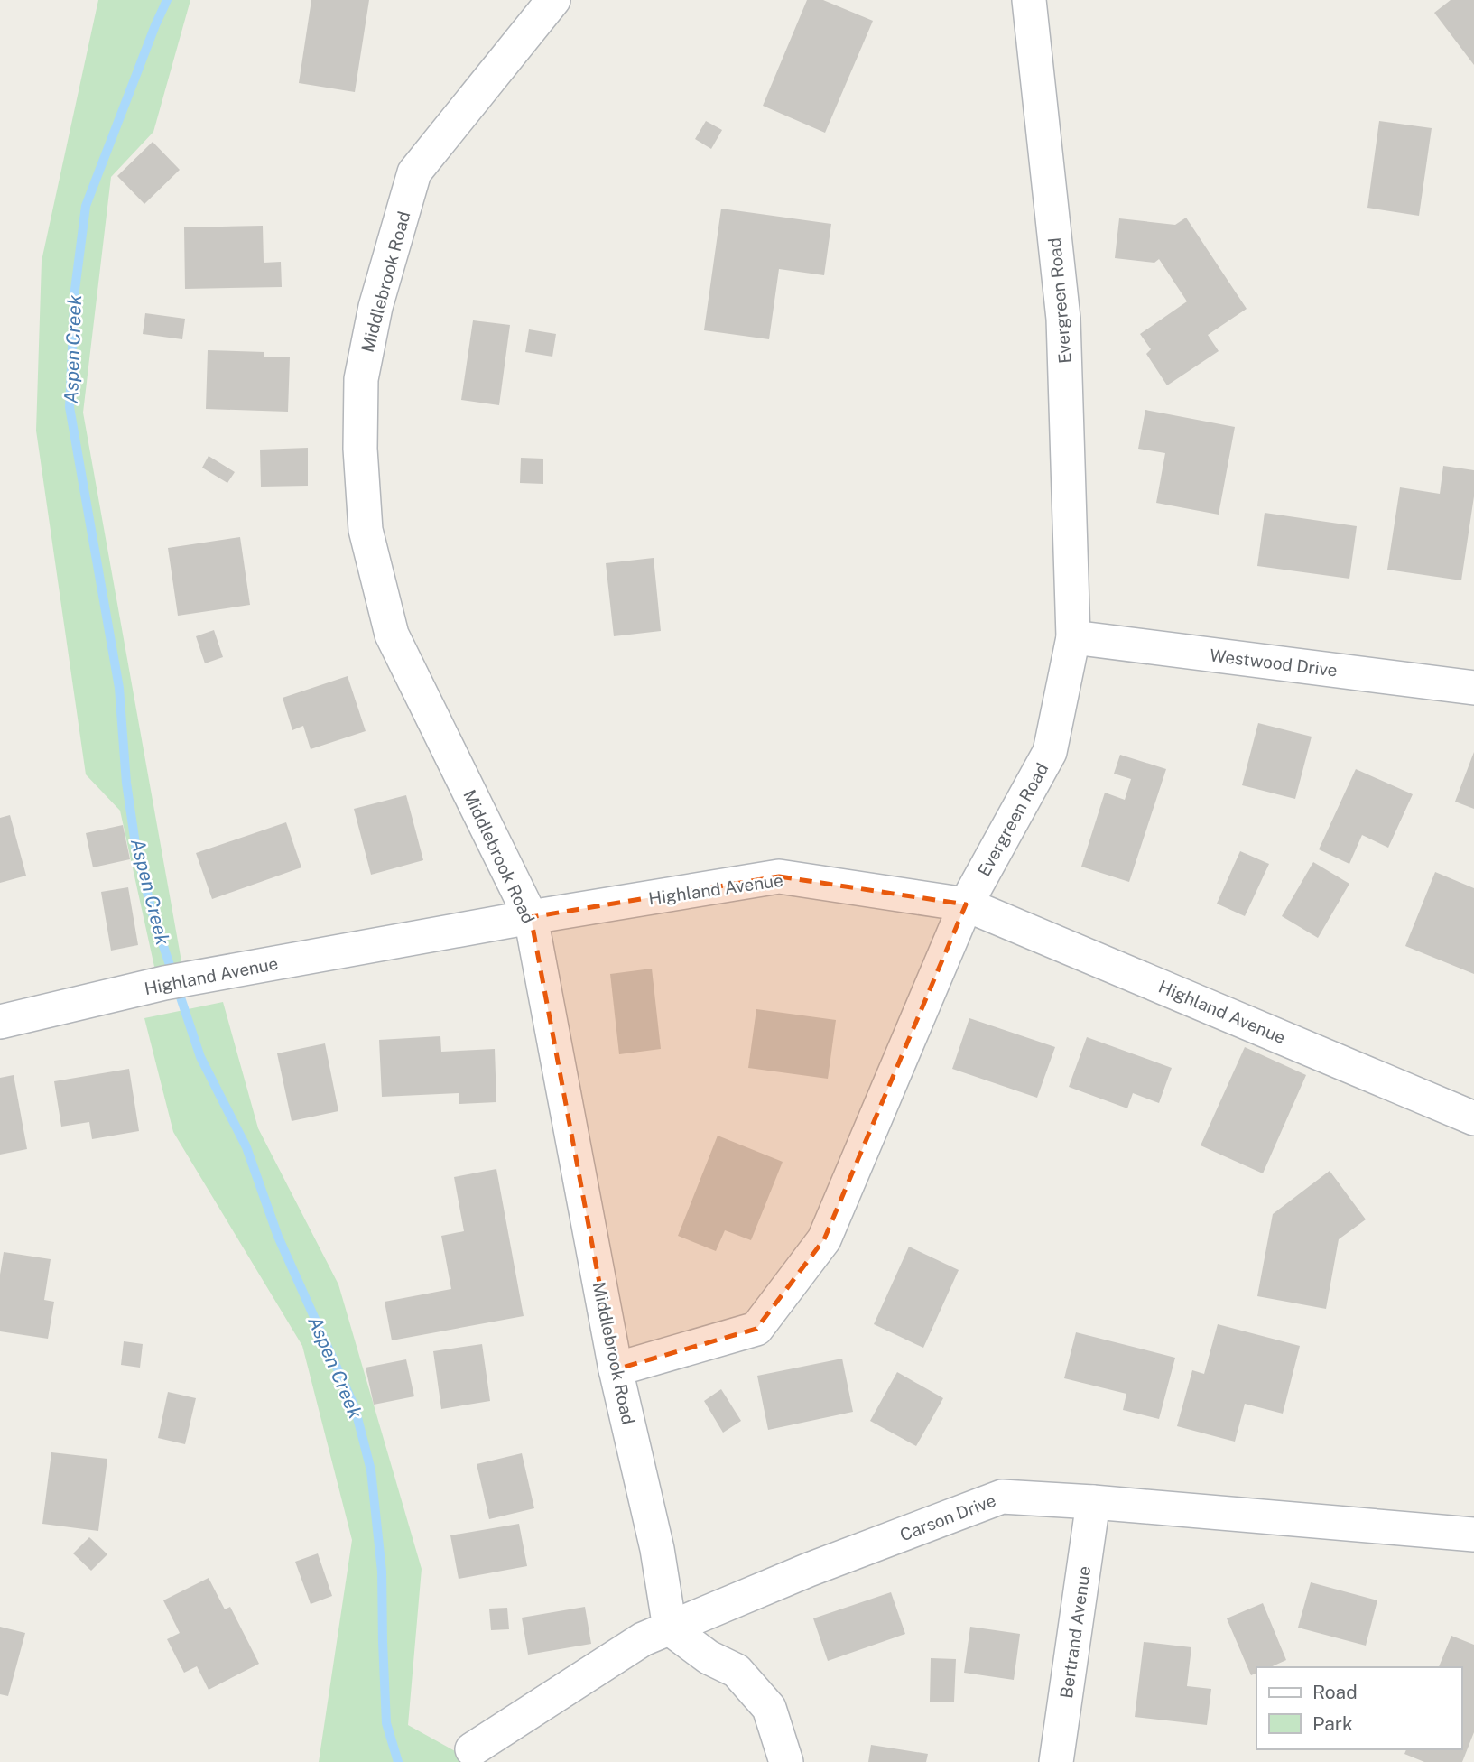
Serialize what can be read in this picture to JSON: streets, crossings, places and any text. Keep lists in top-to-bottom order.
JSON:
{
  "streets": {
    "street": [
      "Middlebrook Road",
      "Evergreen Road",
      "Westwood Drive",
      "Highland Avenue",
      "Carson Drive",
      "Bertrand Avenue"
    ]
  },
  "crossings": [
    ["Middlebrook Road", "Evergreen Road"],
    ["Middlebrook Road", "Highland Avenue"],
    ["Middlebrook Road", "Carson Drive"],
    ["Evergreen Road", "Westwood Drive"],
    ["Evergreen Road", "Highland Avenue"],
    ["Carson Drive", "Bertrand Avenue"]
  ],
  "water": ["Aspen Creek"],
  "legend": ["Road", "Park"]
}
